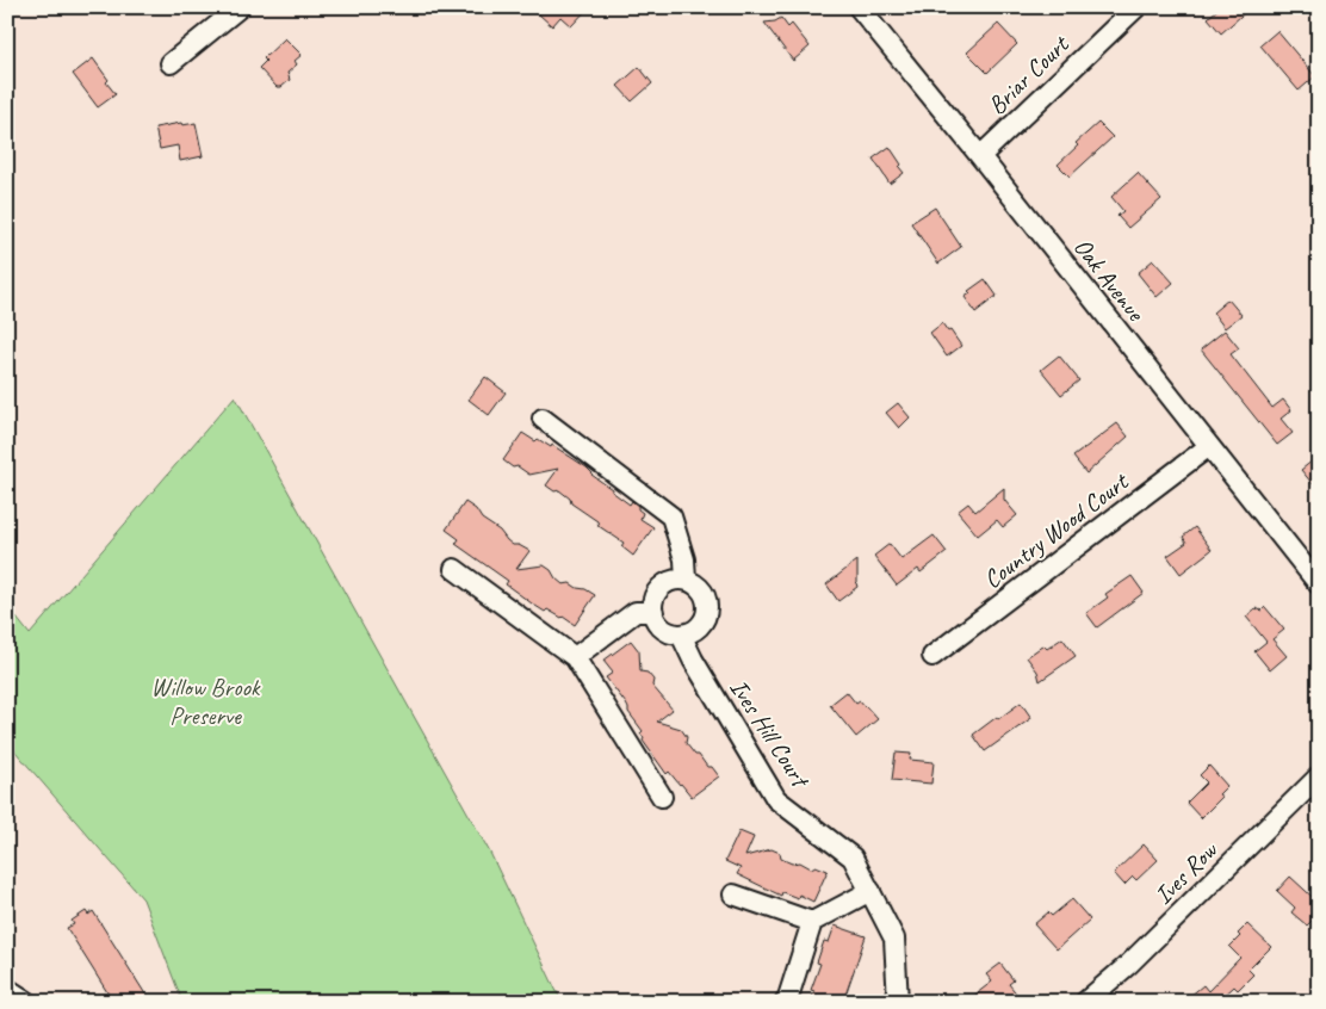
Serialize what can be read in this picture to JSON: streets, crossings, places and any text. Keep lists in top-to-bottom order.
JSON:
{
  "streets": {
    "street": [
      "Briar Court",
      "Oak Avenue",
      "Country Wood Court",
      "Ives Hill Court",
      "Ives Row"
    ]
  },
  "crossings": [
    ["Briar Court", "Oak Avenue"],
    ["Oak Avenue", "Country Wood Court"]
  ],
  "parks": ["Willow Brook Preserve"]
}
